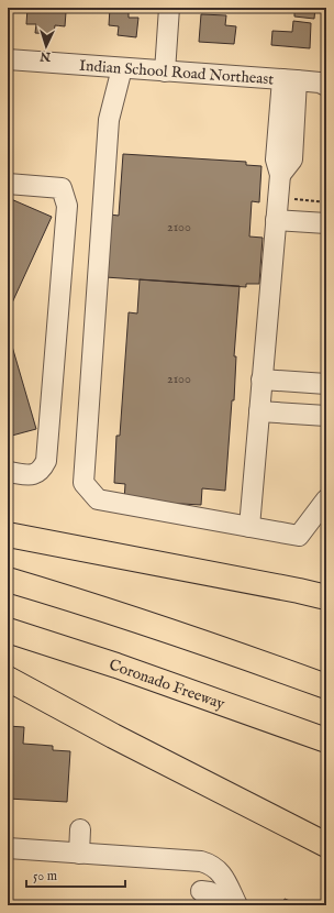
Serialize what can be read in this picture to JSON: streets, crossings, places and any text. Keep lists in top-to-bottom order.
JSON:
{
  "streets": {
    "highway": ["Coronado Freeway"],
    "street": ["Indian School Road Northeast"]
  },
  "house_numbers": ["2100", "2100"],
  "scale_bar": "50 m",
  "north": "bottom"
}
